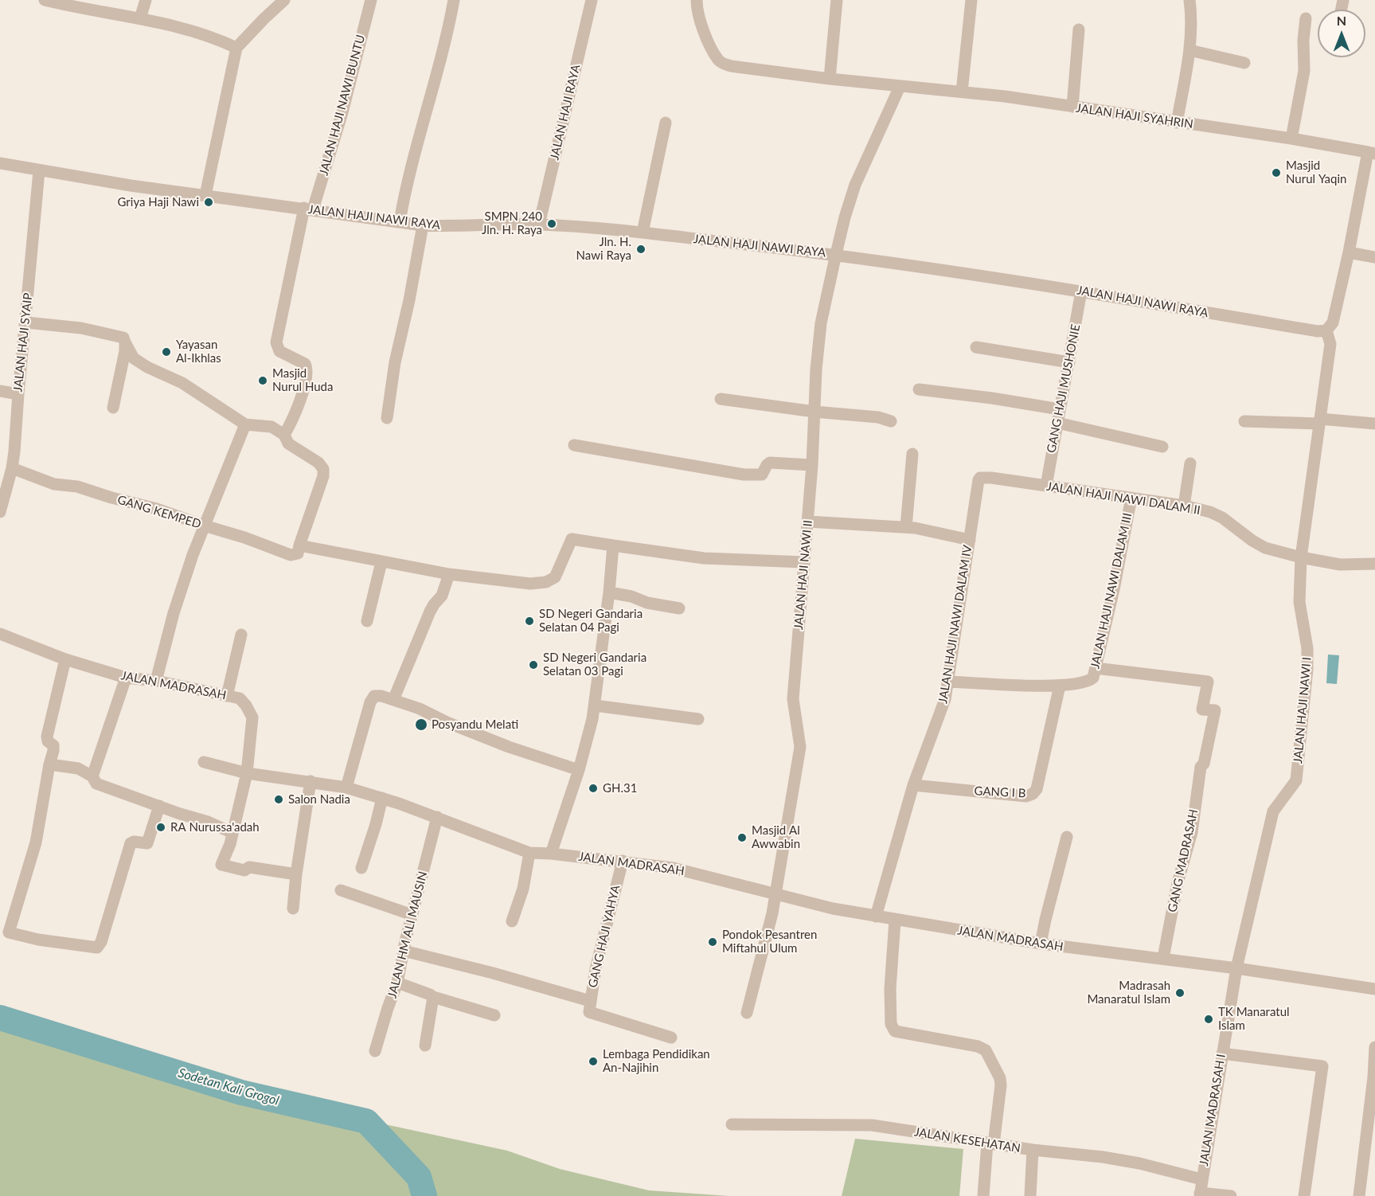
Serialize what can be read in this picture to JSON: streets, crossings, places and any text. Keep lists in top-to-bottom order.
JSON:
{
  "streets": {
    "street": [
      "JALAN HAJI NAWI BUNTU",
      "JALAN HAJI RAYA",
      "JALAN HAJI SYAHRIN",
      "JALAN HAJI NAWI RAYA",
      "JALAN HAJI SYAIP",
      "GANG HAJI MUSHONIE",
      "JALAN HAJI NAWI DALAM II",
      "GANG KEMPED",
      "JALAN HAJI NAWI II",
      "JALAN HAJI NAWI DALAM III",
      "JALAN HAJI NAWI DALAM IV",
      "JALAN MADRASAH",
      "JALAN HAJI NAWI I",
      "GANG I B",
      "GANG MADRASAH",
      "JALAN HM ALI MAUSIN",
      "GANG HAJI YAHYA",
      "JALAN MADRASAH I",
      "JALAN KESEHATAN"
    ]
  },
  "crossings": [
    ["JALAN HAJI NAWI BUNTU", "JALAN HAJI NAWI RAYA"],
    ["JALAN HAJI RAYA", "JALAN HAJI NAWI RAYA"],
    ["JALAN HAJI NAWI RAYA", "JALAN HAJI SYAIP"],
    ["JALAN HAJI NAWI RAYA", "GANG HAJI MUSHONIE"],
    ["JALAN HAJI NAWI RAYA", "JALAN HAJI NAWI II"],
    ["JALAN HAJI NAWI RAYA", "JALAN HAJI NAWI I"],
    ["JALAN HAJI SYAIP", "GANG KEMPED"],
    ["GANG HAJI MUSHONIE", "JALAN HAJI NAWI DALAM II"],
    ["JALAN HAJI NAWI DALAM II", "JALAN HAJI NAWI DALAM III"],
    ["JALAN HAJI NAWI DALAM II", "JALAN HAJI NAWI DALAM IV"],
    ["JALAN HAJI NAWI DALAM II", "JALAN HAJI NAWI I"],
    ["JALAN HAJI NAWI II", "JALAN MADRASAH"],
    ["JALAN HAJI NAWI DALAM III", "GANG I B"],
    ["JALAN HAJI NAWI DALAM III", "GANG MADRASAH"],
    ["JALAN HAJI NAWI DALAM IV", "JALAN MADRASAH"],
    ["JALAN HAJI NAWI DALAM IV", "GANG I B"],
    ["JALAN MADRASAH", "JALAN HAJI NAWI I"],
    ["JALAN MADRASAH", "GANG MADRASAH"],
    ["JALAN MADRASAH", "JALAN HM ALI MAUSIN"],
    ["JALAN MADRASAH", "GANG HAJI YAHYA"],
    ["JALAN MADRASAH", "JALAN MADRASAH I"],
    ["JALAN HAJI NAWI I", "JALAN MADRASAH I"],
    ["JALAN MADRASAH I", "JALAN KESEHATAN"]
  ],
  "water": ["Sodetan Kali Grogol"],
  "places": [
    "Masjid Nurul Yaqin",
    "Griya Haji Nawi",
    "SMPN 240 Jln. H. Raya",
    "Jln. H. Nawi Raya",
    "Yayasan Al-Ikhlas",
    "Masjid Nurul Huda",
    "SD Negeri Gandaria Selatan 04 Pagi",
    "SD Negeri Gandaria Selatan 03 Pagi",
    "Posyandu Melati",
    "GH.31",
    "Salon Nadia",
    "RA Nurussa'adah",
    "Masjid Al Awwabin",
    "Pondok Pesantren Miftahul Ulum",
    "Madrasah Manaratul Islam",
    "TK Manaratul Islam",
    "Lembaga Pendidikan An-Najihin"
  ],
  "north": "top"
}
